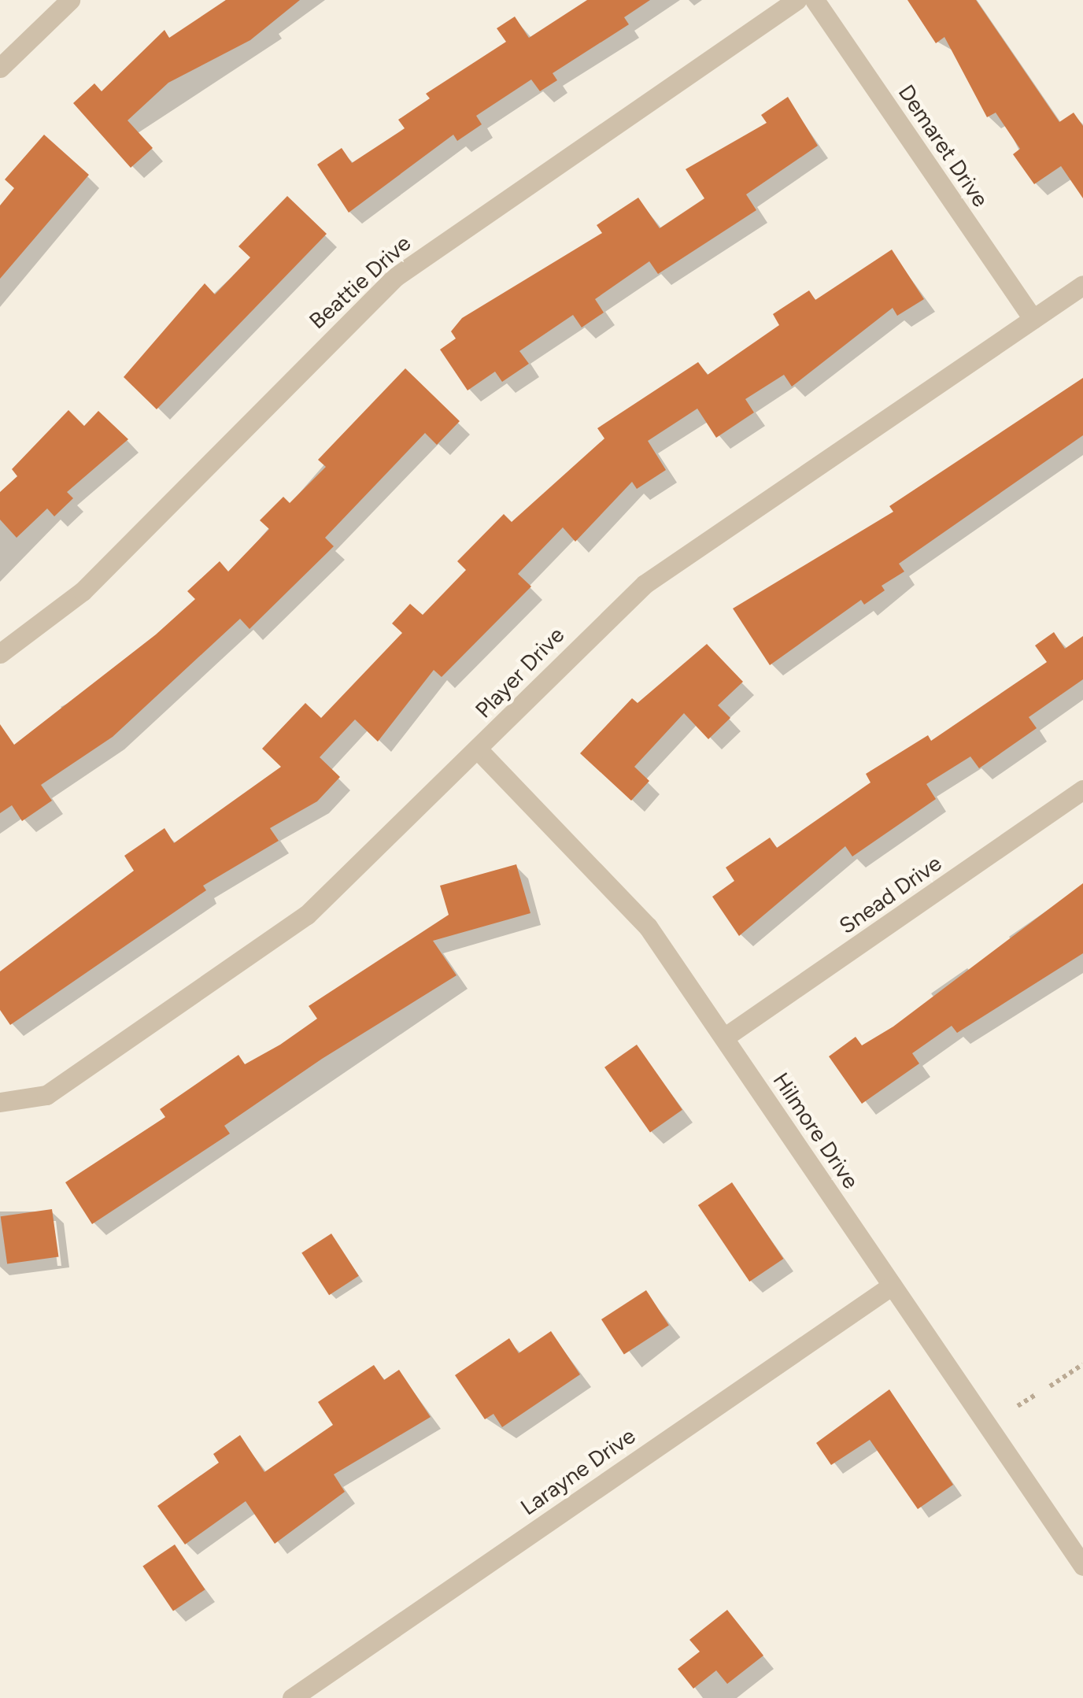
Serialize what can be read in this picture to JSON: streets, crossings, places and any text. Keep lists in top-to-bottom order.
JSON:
{
  "streets": {
    "street": [
      "Demaret Drive",
      "Beattie Drive",
      "Player Drive",
      "Snead Drive",
      "Hilmore Drive",
      "Larayne Drive"
    ]
  },
  "crossings": [
    ["Demaret Drive", "Player Drive"],
    ["Player Drive", "Hilmore Drive"],
    ["Snead Drive", "Hilmore Drive"],
    ["Hilmore Drive", "Larayne Drive"]
  ]
}
